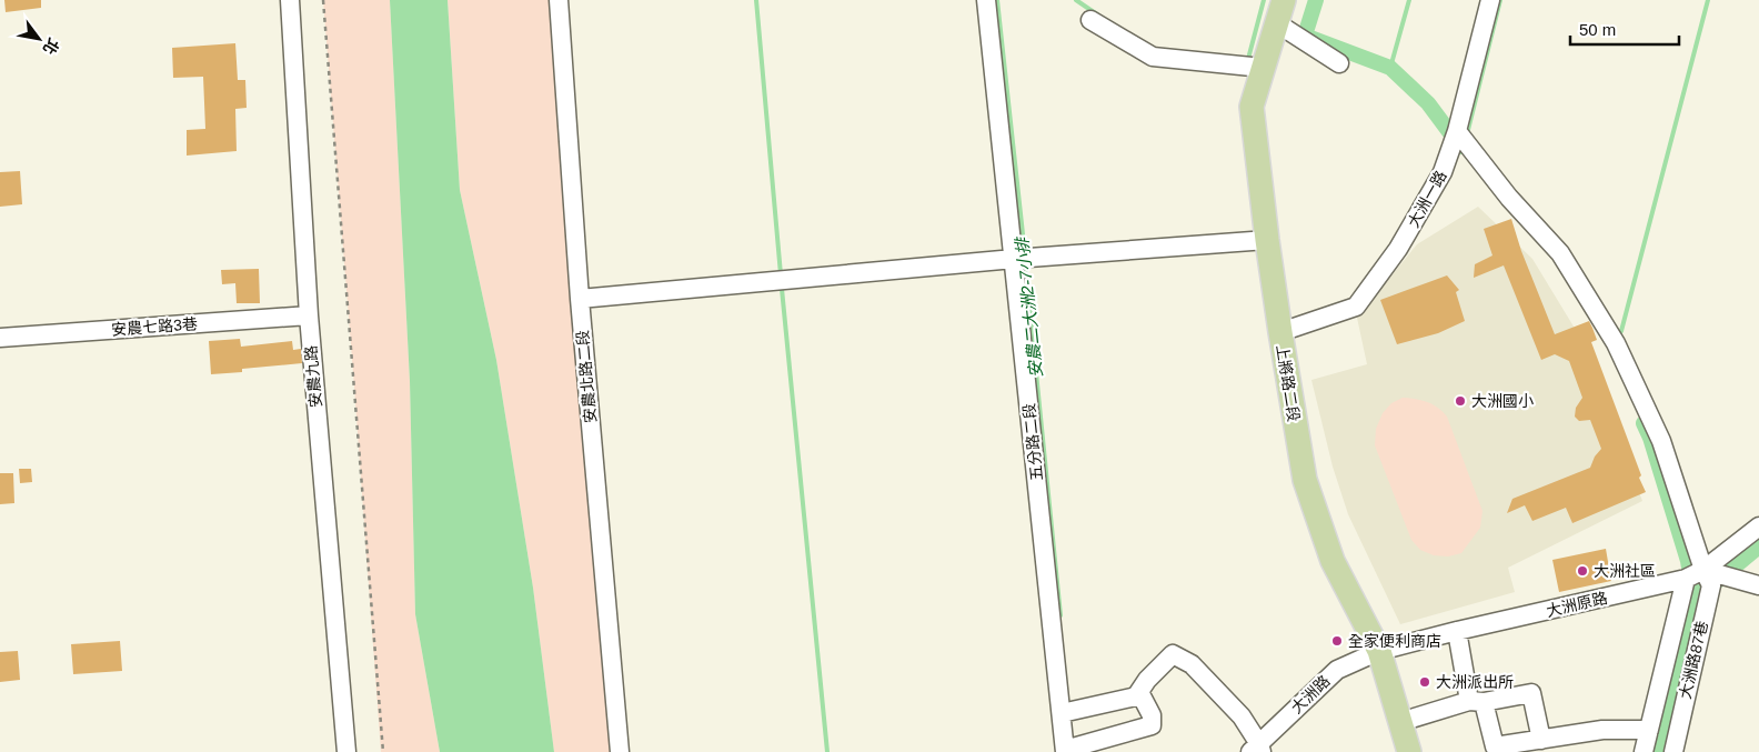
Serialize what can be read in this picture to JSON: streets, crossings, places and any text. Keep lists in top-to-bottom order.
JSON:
{
  "streets": {
    "main road": ["上將路二段"],
    "street": [
      "大洲一路",
      "安農七路3巷",
      "安農九路",
      "安農北路二段",
      "五分路二段",
      "大洲原路",
      "大洲路87巷",
      "大洲路"
    ]
  },
  "crossings": [
    ["大洲一路", "上將路二段"],
    ["大洲一路", "大洲路87巷"],
    ["安農七路3巷", "安農九路"],
    ["上將路二段", "大洲原路"],
    ["上將路二段", "大洲路"],
    ["大洲原路", "大洲路87巷"],
    ["大洲原路", "大洲路"]
  ],
  "water": ["安農二大洲2-7小排"],
  "places": [
    "大洲國小",
    "大洲社區",
    "全家便利商店",
    "大洲派出所"
  ],
  "scale_bar": "50 m",
  "north": "bottom right"
}
